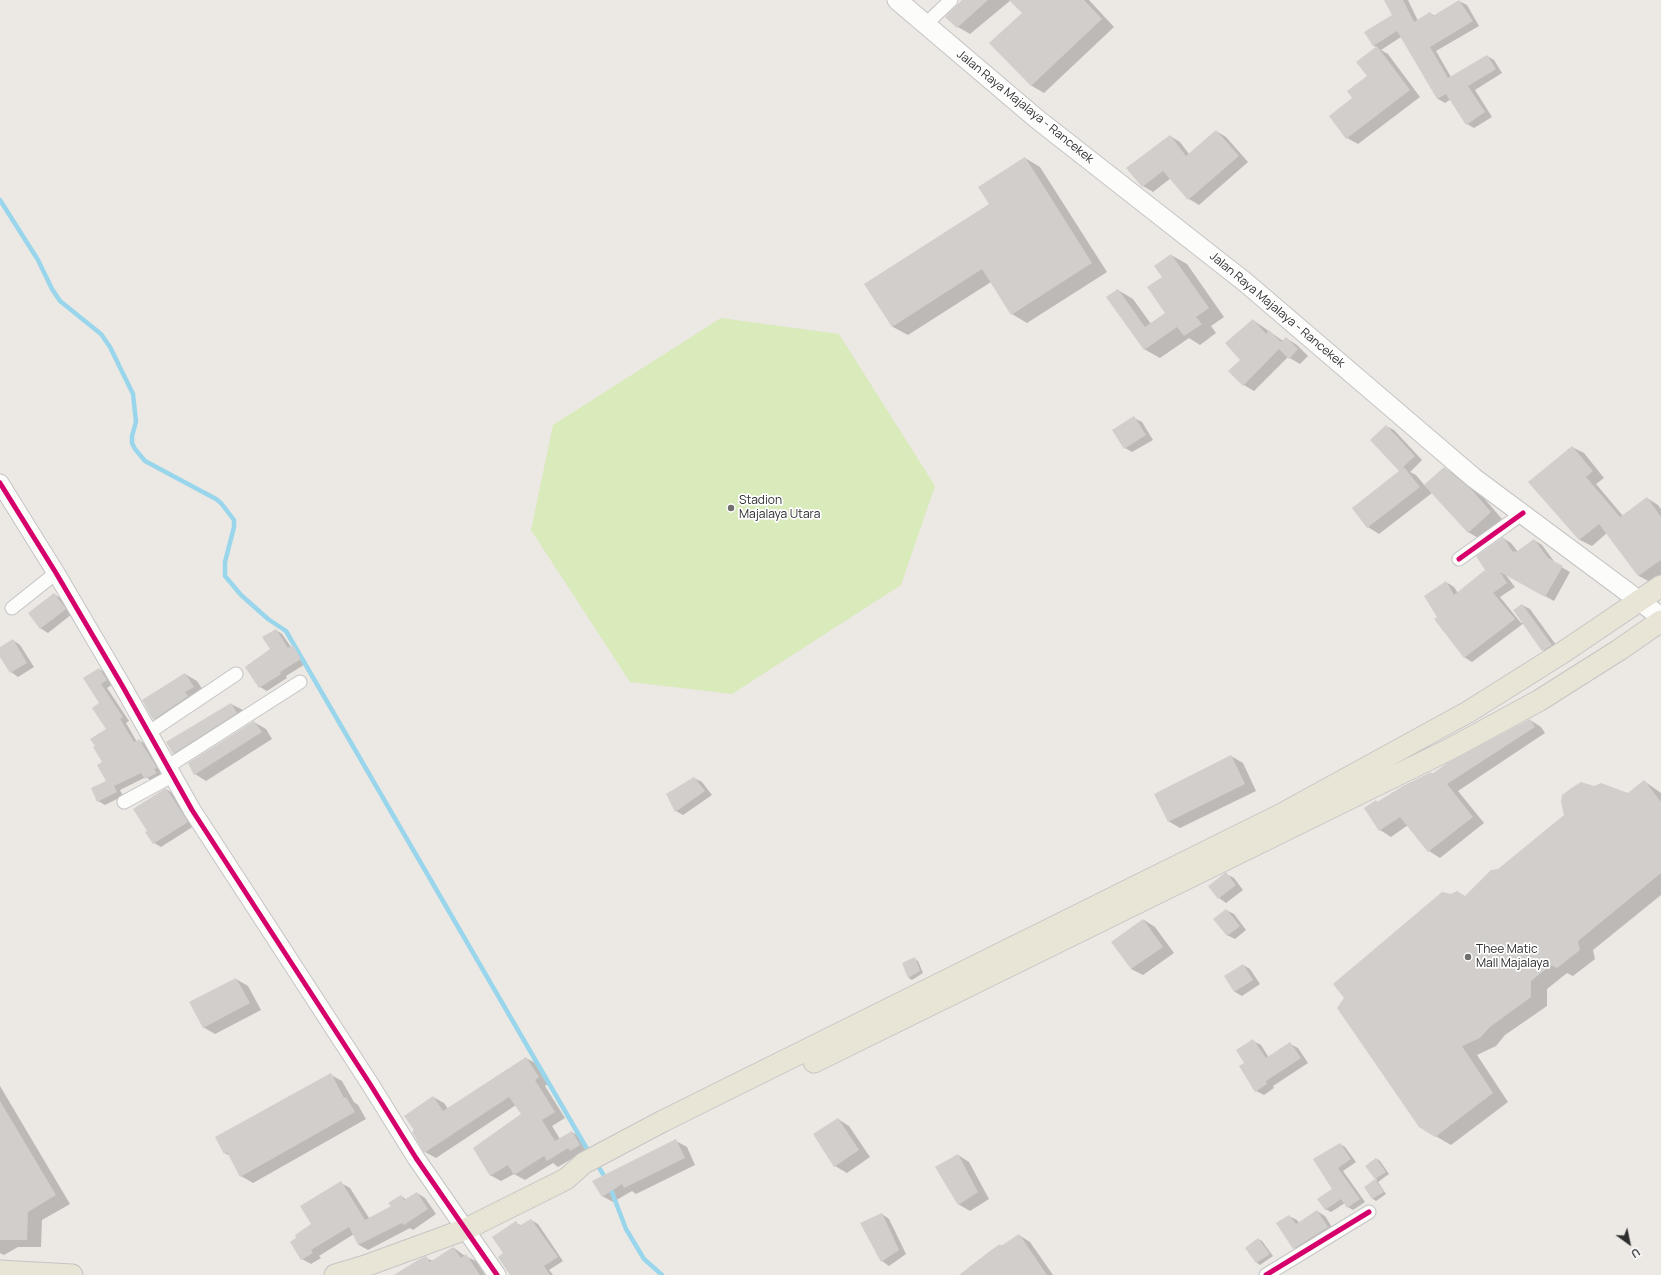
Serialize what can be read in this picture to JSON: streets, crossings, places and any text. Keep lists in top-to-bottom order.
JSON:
{
  "streets": {
    "main road": ["Jalan Raya Majalaya - Rancekek"]
  },
  "places": ["Stadion Majalaya Utara", "Thee Matic Mall Majalaya"],
  "north": "bottom right"
}
